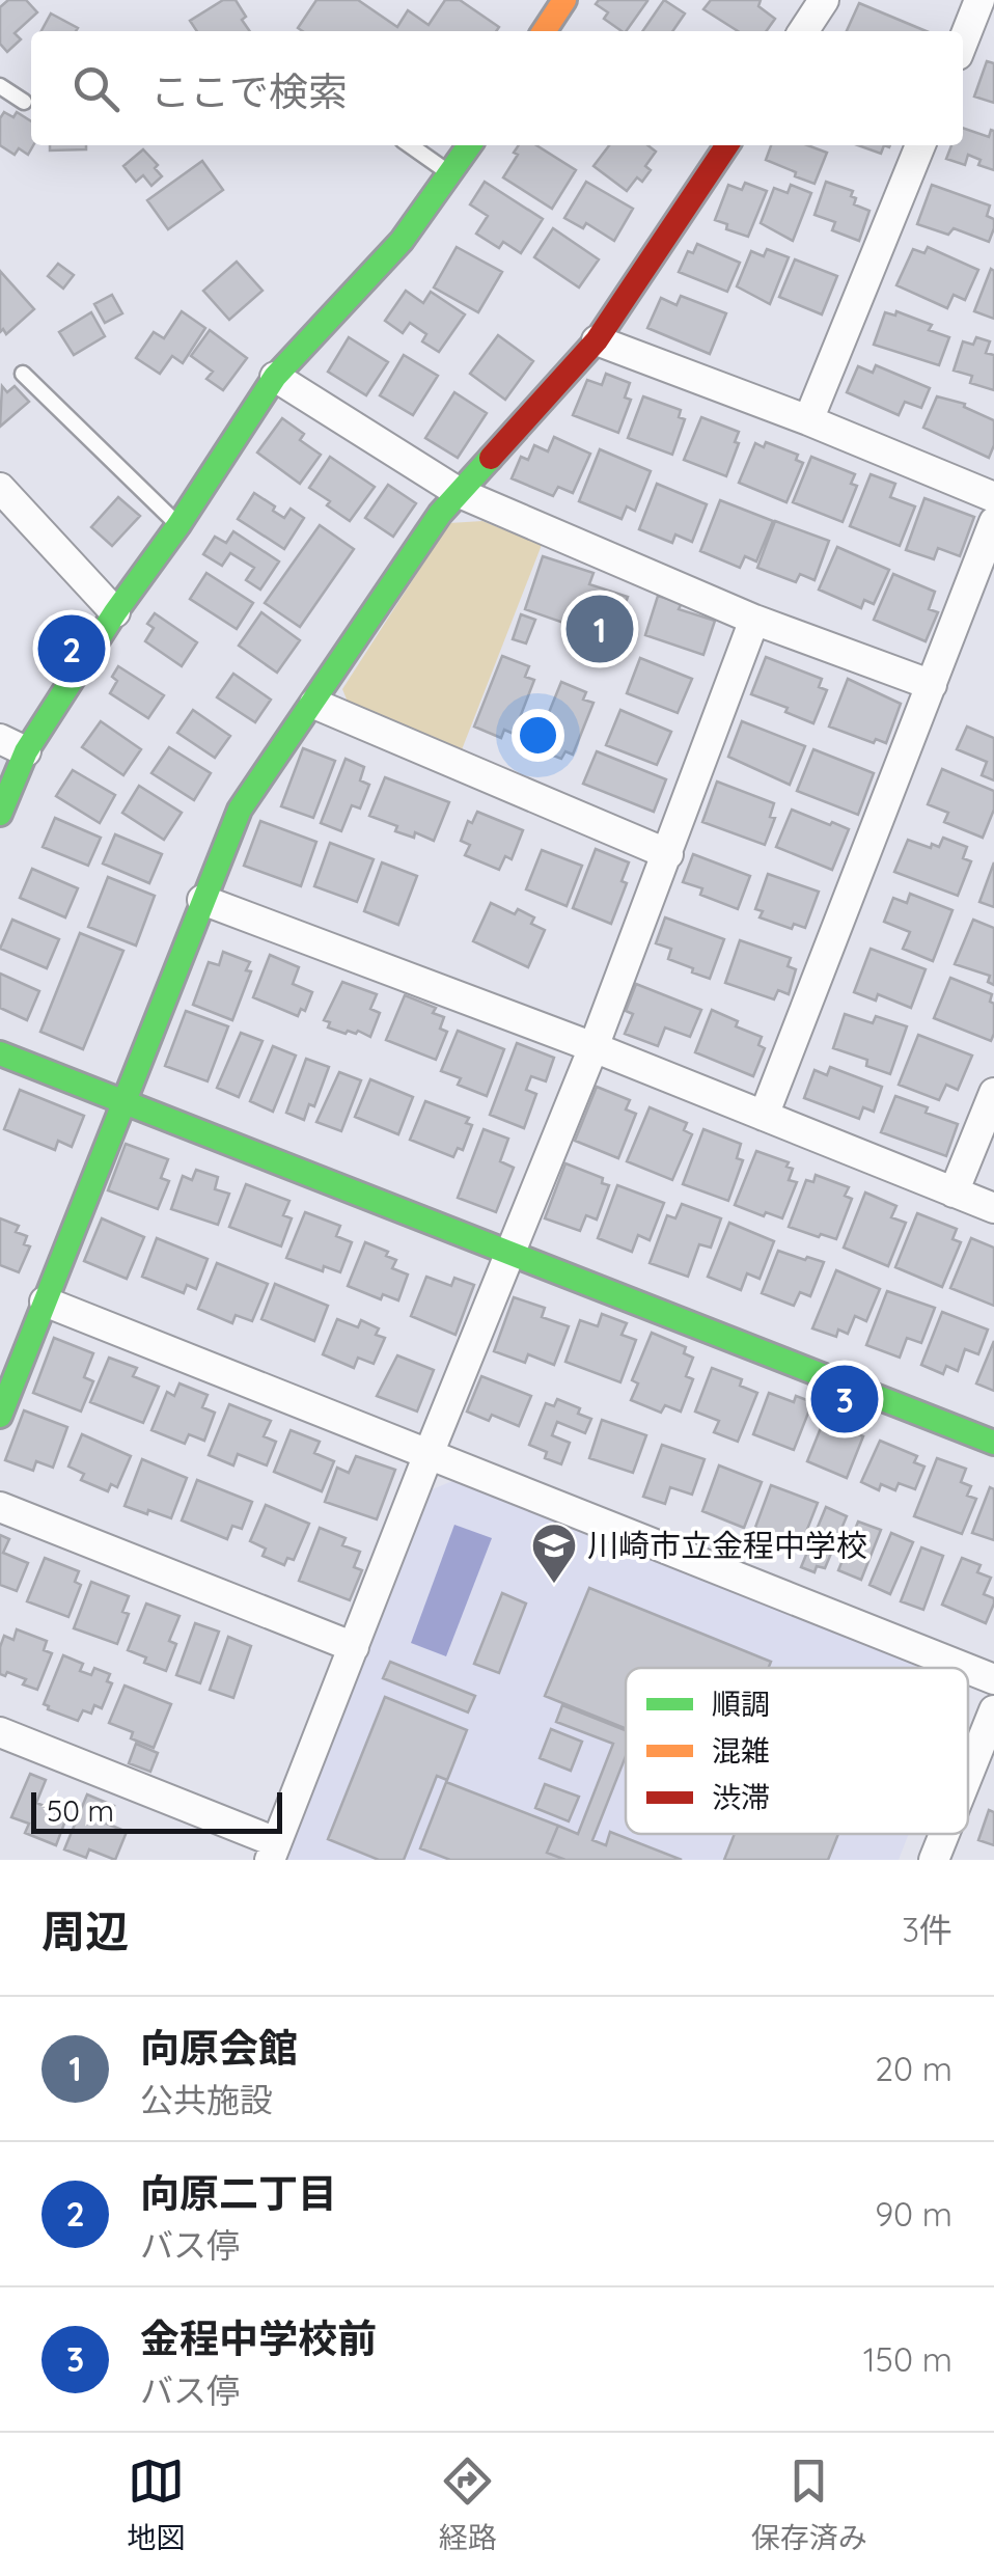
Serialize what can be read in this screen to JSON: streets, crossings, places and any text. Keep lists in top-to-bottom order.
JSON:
{
  "places": {
    "school or university": ["川崎市立金程中学校"]
  },
  "legend": ["順調", "混雑", "渋滞"],
  "scale_bar": "50 m",
  "page": {
    "search": "ここで検索",
    "pins": ["1", "2", "3"],
    "scale": "50 m",
    "heading": ["周辺", "3件"],
    "list": [
      {
        "mark": "1",
        "name": "向原会館",
        "note": "公共施設",
        "value": "20 m"
      },
      {
        "mark": "2",
        "name": "向原二丁目",
        "note": "バス停",
        "value": "90 m"
      },
      {
        "mark": "3",
        "name": "金程中学校前",
        "note": "バス停",
        "value": "150 m"
      }
    ],
    "nav": ["地図", "経路", "保存済み"]
  }
}
